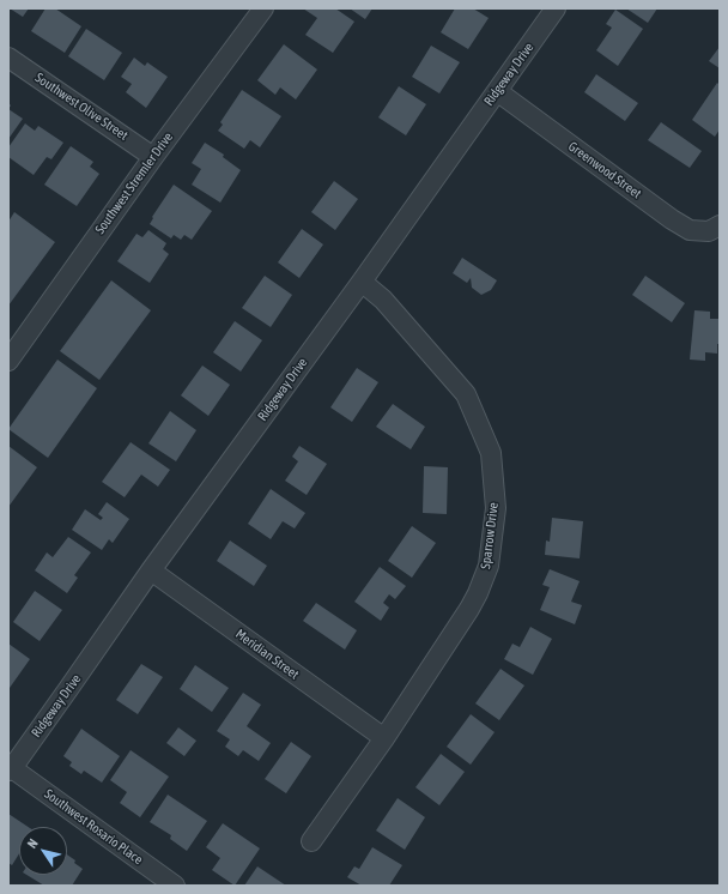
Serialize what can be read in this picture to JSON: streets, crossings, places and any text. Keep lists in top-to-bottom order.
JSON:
{
  "streets": {
    "street": [
      "Ridgeway Drive",
      "Southwest Olive Street",
      "Greenwood Street",
      "Southwest Stremler Drive",
      "Sparrow Drive",
      "Meridian Street",
      "Southwest Rosario Place"
    ]
  },
  "crossings": [
    ["Ridgeway Drive", "Greenwood Street"],
    ["Ridgeway Drive", "Sparrow Drive"],
    ["Ridgeway Drive", "Meridian Street"],
    ["Ridgeway Drive", "Southwest Rosario Place"],
    ["Southwest Olive Street", "Southwest Stremler Drive"],
    ["Sparrow Drive", "Meridian Street"]
  ],
  "north": "top left"
}
